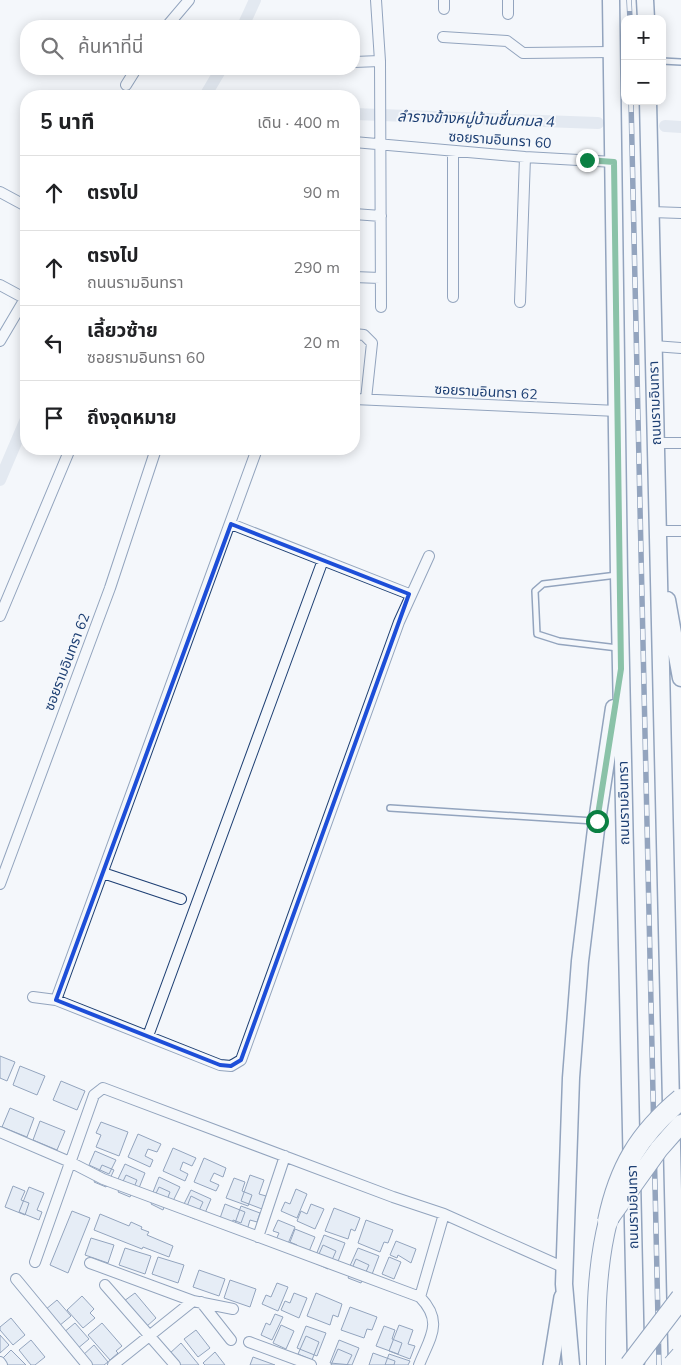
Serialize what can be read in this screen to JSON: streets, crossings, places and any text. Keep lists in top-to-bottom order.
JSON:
{
  "streets": {
    "main road": ["ถนนรามอินทรา"],
    "street": ["ซอยรามอินทรา 60", "ซอยรามอินทรา 62"]
  },
  "crossings": [
    ["ซอยรามอินทรา 60", "ถนนรามอินทรา"],
    ["ซอยรามอินทรา 62", "ถนนรามอินทรา"]
  ],
  "water": ["ลำรางข้างหมู่บ้านชื่นกมล 4"],
  "page": {
    "map_buttons": ["+", "−"],
    "search": "ค้นหาที่นี่",
    "heading": ["5 นาที", "เดิน · 400 m"],
    "list": [
      ["ตรงไป", "90 m"],
      ["ตรงไป", "ถนนรามอินทรา", "290 m"],
      ["เลี้ยวซ้าย", "ซอยรามอินทรา 60", "20 m"],
      "ถึงจุดหมาย"
    ]
  }
}
